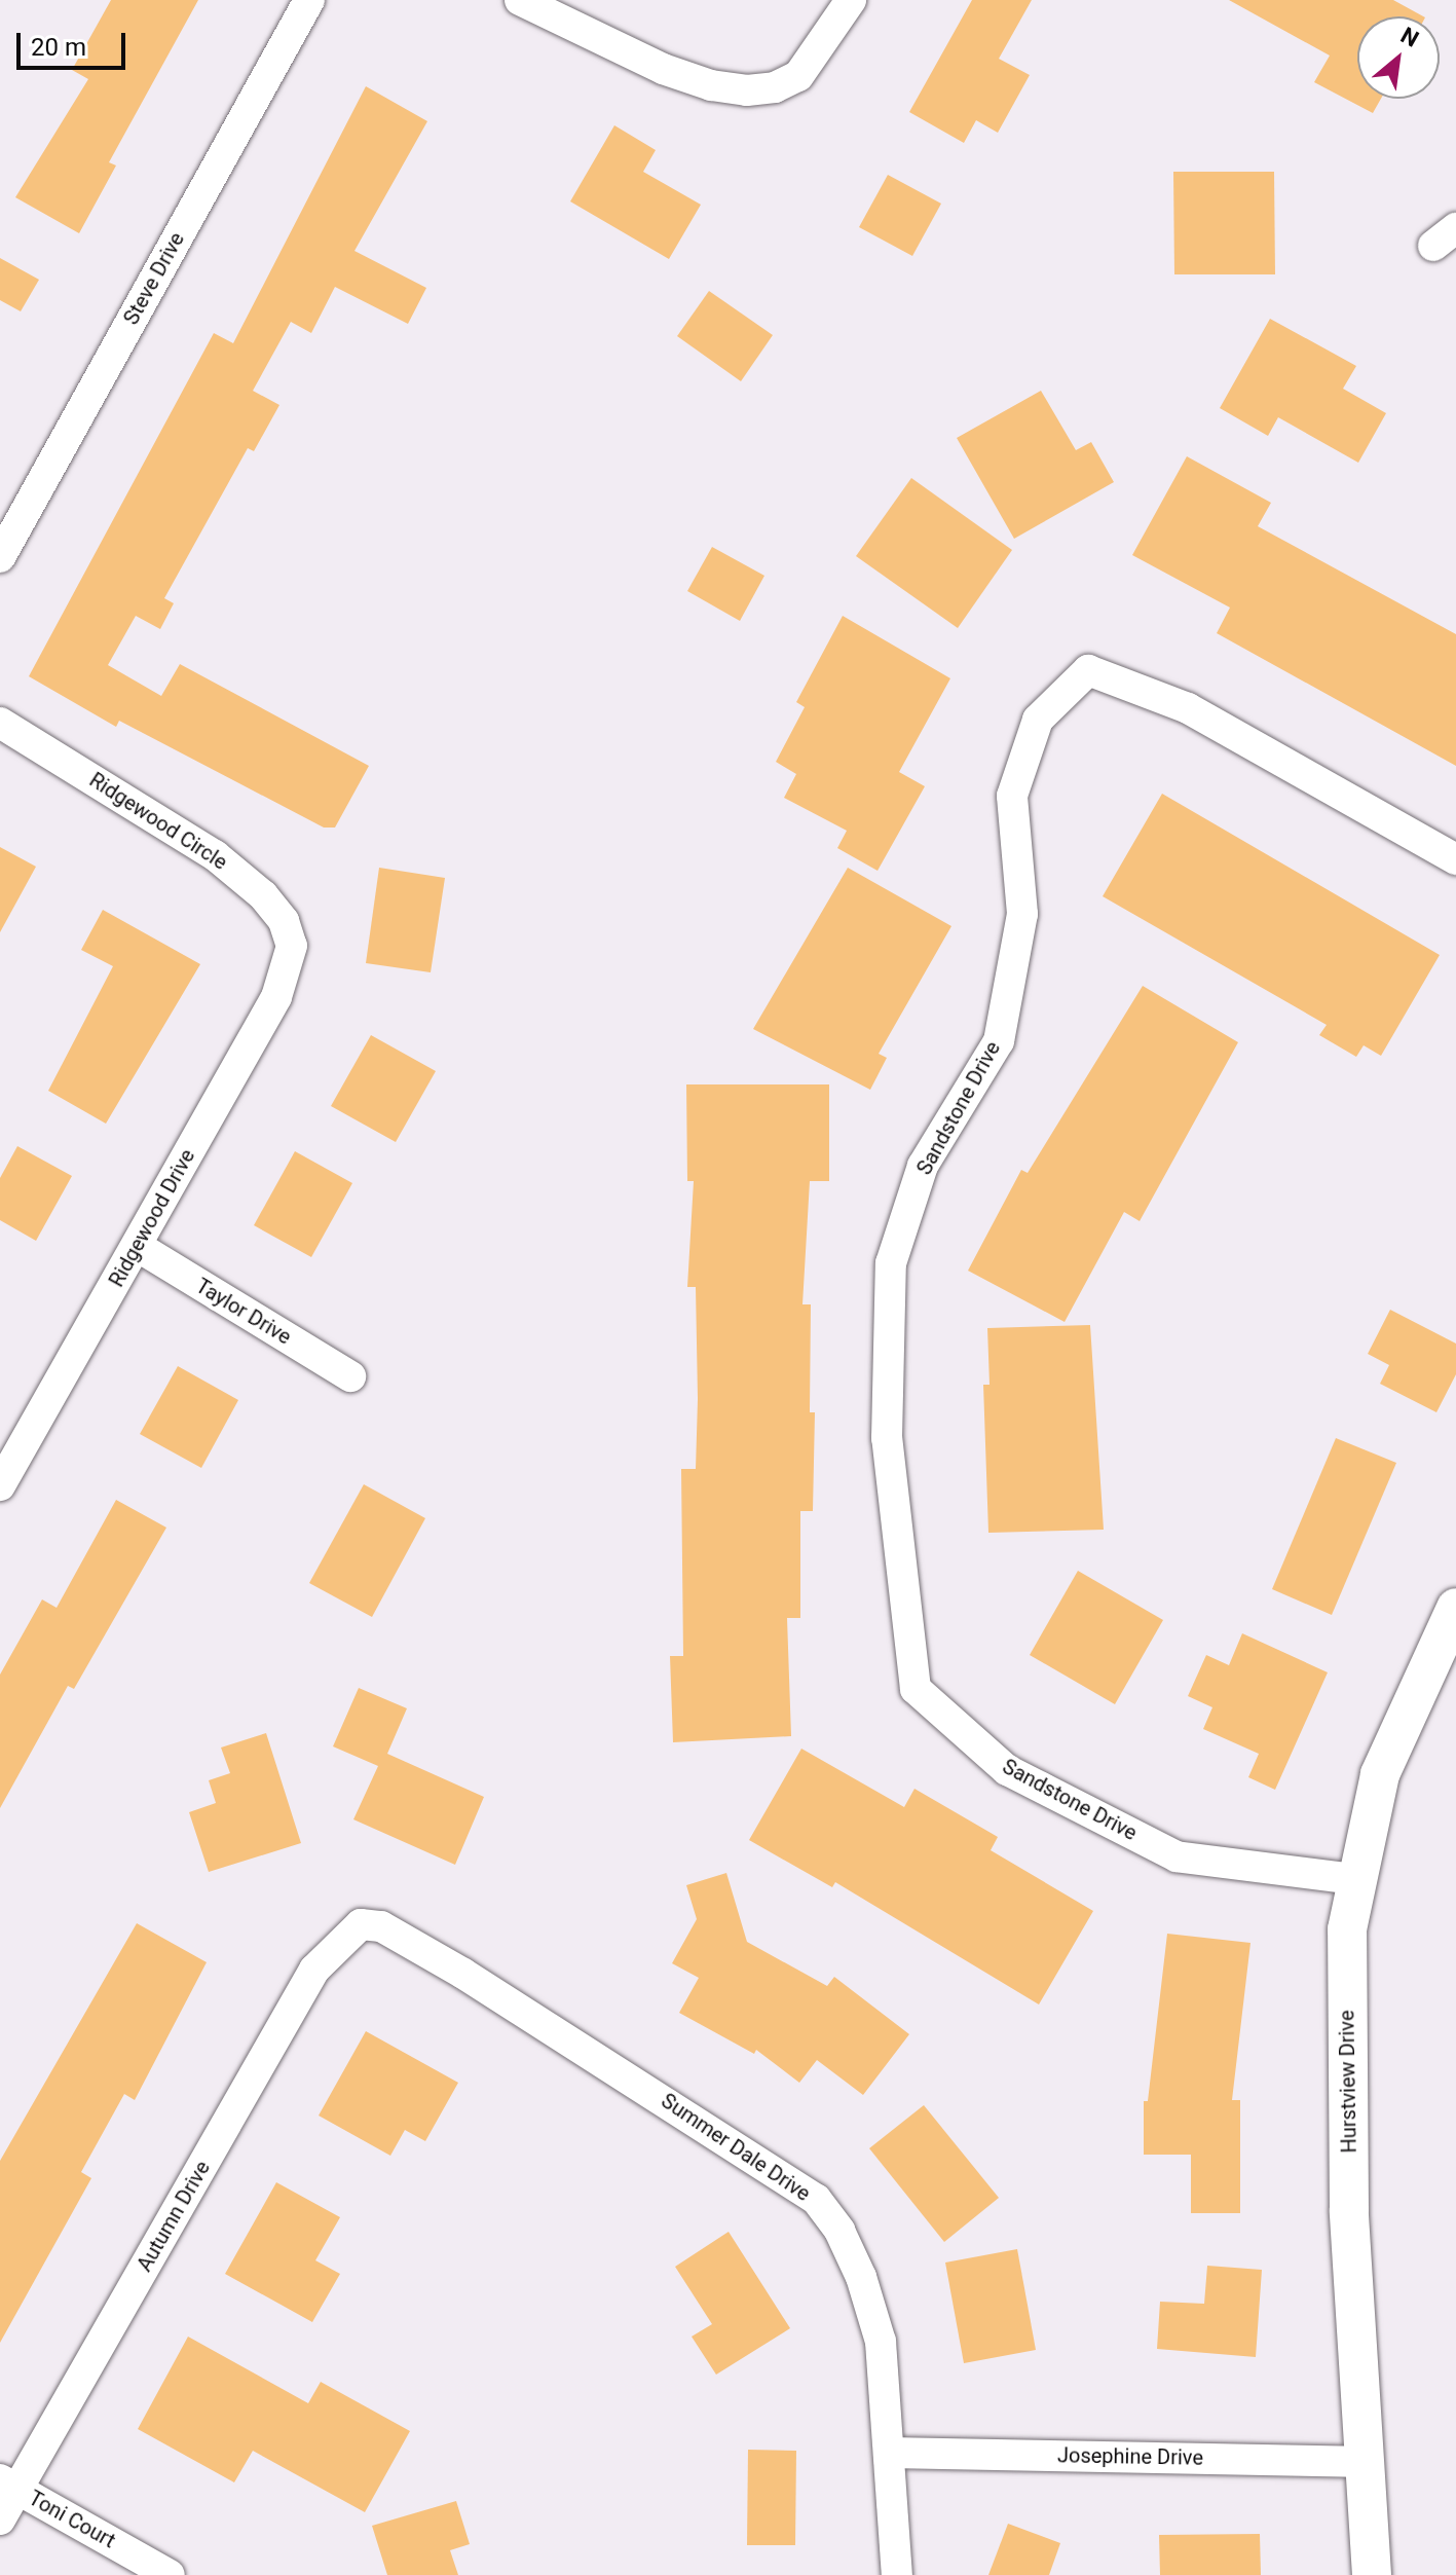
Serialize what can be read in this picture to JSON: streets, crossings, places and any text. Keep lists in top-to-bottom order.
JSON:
{
  "streets": {
    "street": [
      "Steve Drive",
      "Ridgewood Circle",
      "Sandstone Drive",
      "Ridgewood Drive",
      "Taylor Drive",
      "Hurstview Drive",
      "Summer Dale Drive",
      "Autumn Drive",
      "Josephine Drive",
      "Toni Court"
    ]
  },
  "crossings": [
    ["Ridgewood Circle", "Ridgewood Drive"],
    ["Sandstone Drive", "Hurstview Drive"],
    ["Ridgewood Drive", "Taylor Drive"],
    ["Hurstview Drive", "Josephine Drive"],
    ["Summer Dale Drive", "Autumn Drive"],
    ["Summer Dale Drive", "Josephine Drive"],
    ["Autumn Drive", "Toni Court"]
  ],
  "scale_bar": "20 m",
  "north": "top right"
}
